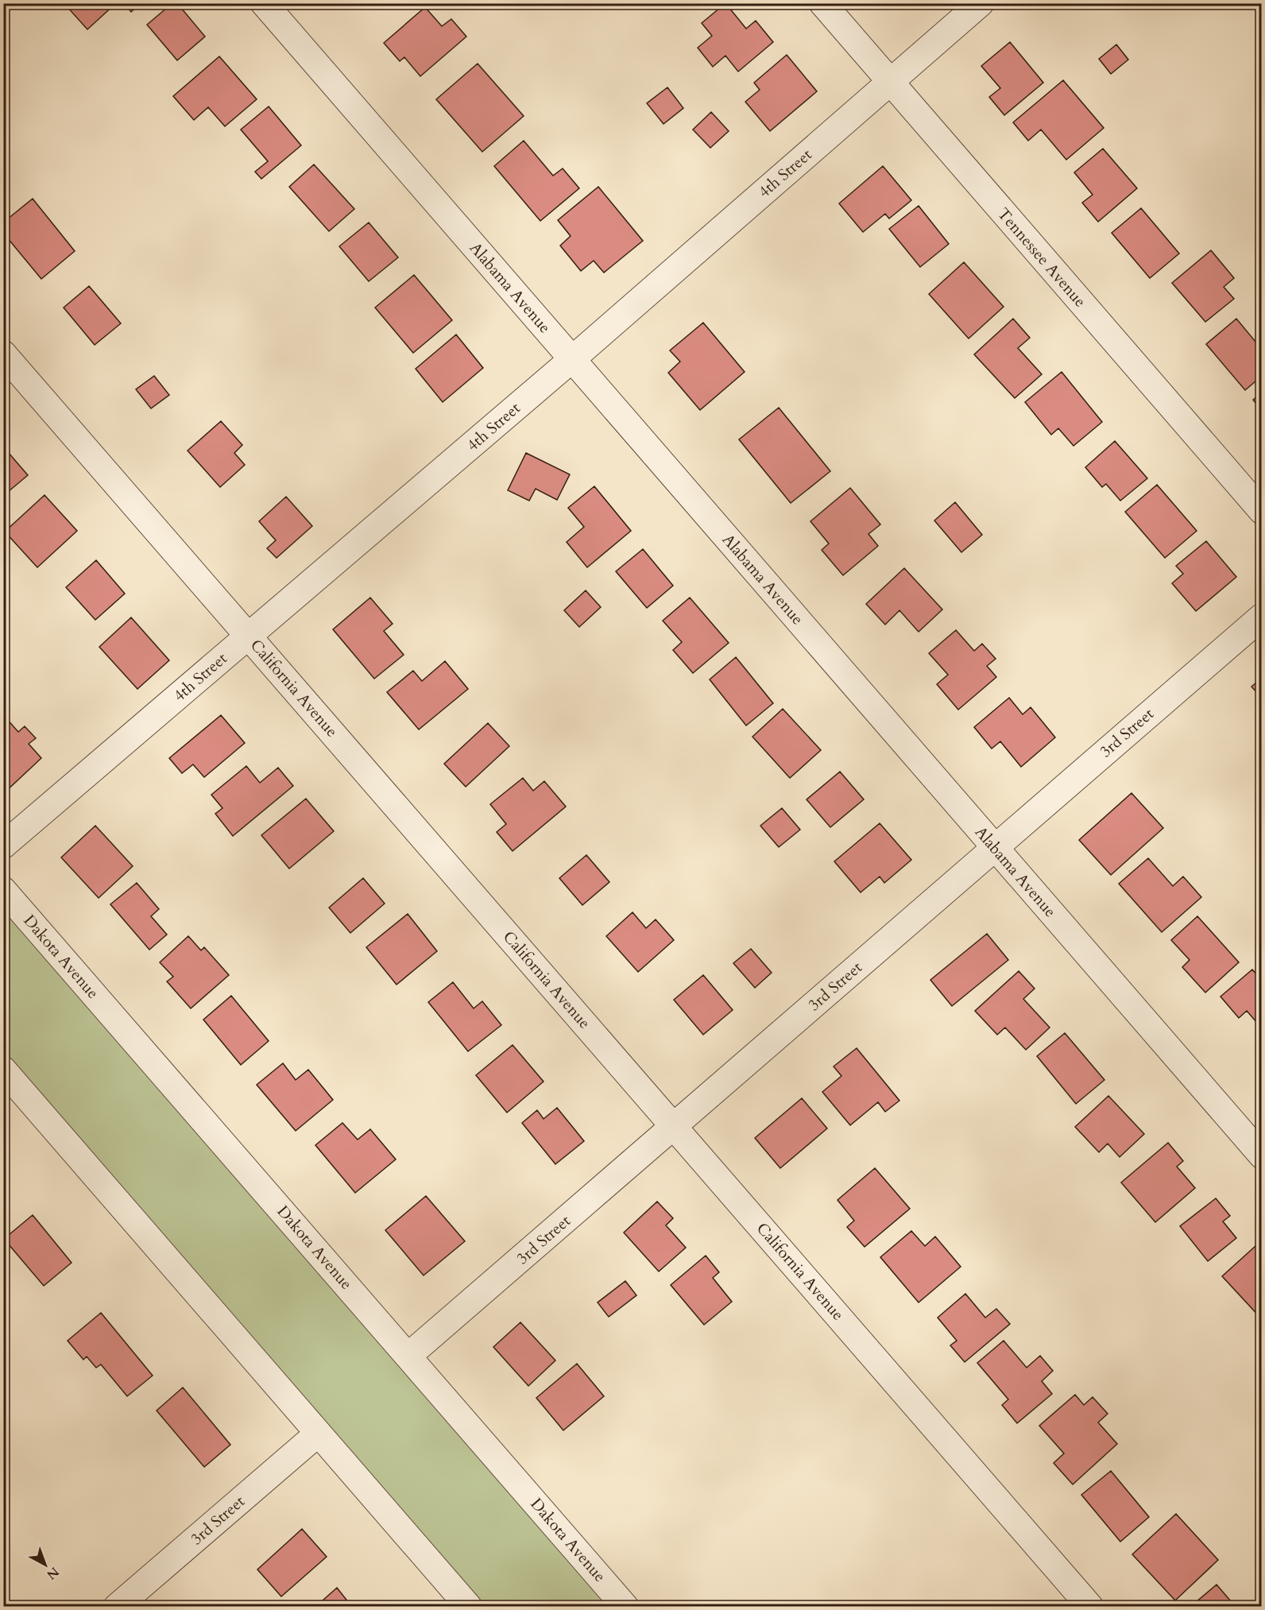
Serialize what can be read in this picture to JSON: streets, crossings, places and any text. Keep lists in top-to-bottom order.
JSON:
{
  "streets": {
    "street": [
      "4th Street",
      "Tennessee Avenue",
      "Alabama Avenue",
      "California Avenue",
      "3rd Street",
      "Dakota Avenue"
    ]
  },
  "crossings": [
    ["4th Street", "Tennessee Avenue"],
    ["4th Street", "Alabama Avenue"],
    ["4th Street", "California Avenue"],
    ["Alabama Avenue", "3rd Street"],
    ["California Avenue", "3rd Street"],
    ["3rd Street", "Dakota Avenue"]
  ],
  "north": "bottom right"
}
